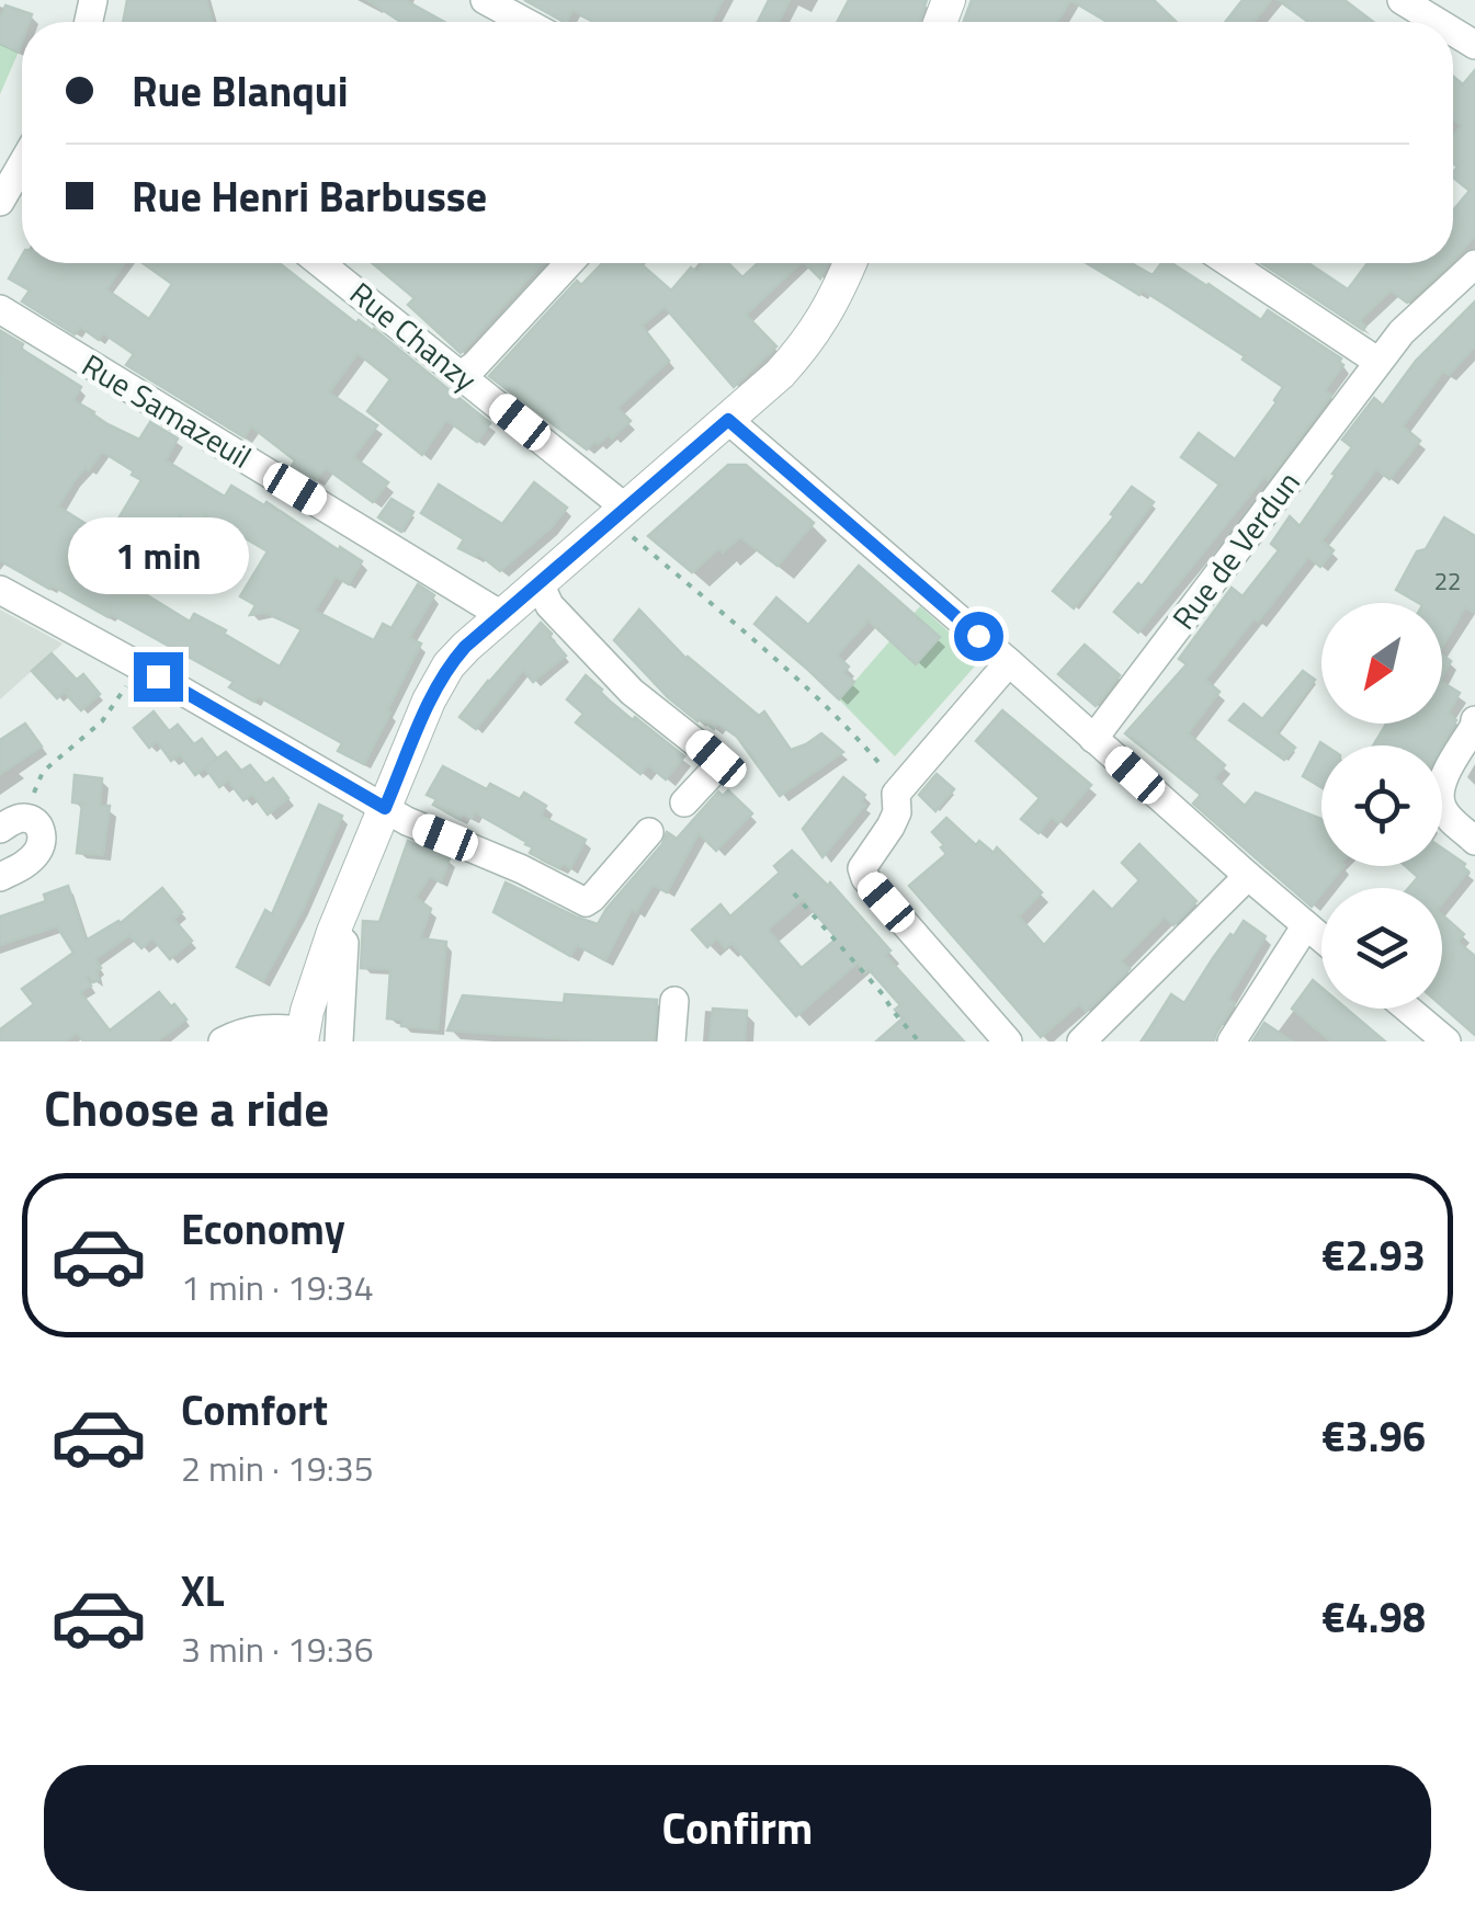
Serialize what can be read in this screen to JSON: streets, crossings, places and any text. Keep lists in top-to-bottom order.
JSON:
{
  "streets": {
    "street": ["Rue Chanzy", "Rue Samazeuil", "Rue de Verdun"]
  },
  "house_numbers": ["22"],
  "north": "bottom left",
  "page": {
    "banner": ["Rue Blanqui", "Rue Henri Barbusse"],
    "bubble": "1 min",
    "heading": "Choose a ride",
    "list": [
      {
        "name": "Economy",
        "note": "1 min · 19:34",
        "value": "€2.93"
      },
      {
        "name": "Comfort",
        "note": "2 min · 19:35",
        "value": "€3.96"
      },
      {
        "name": "XL",
        "note": "3 min · 19:36",
        "value": "€4.98"
      }
    ],
    "buttons": "Confirm"
  }
}
